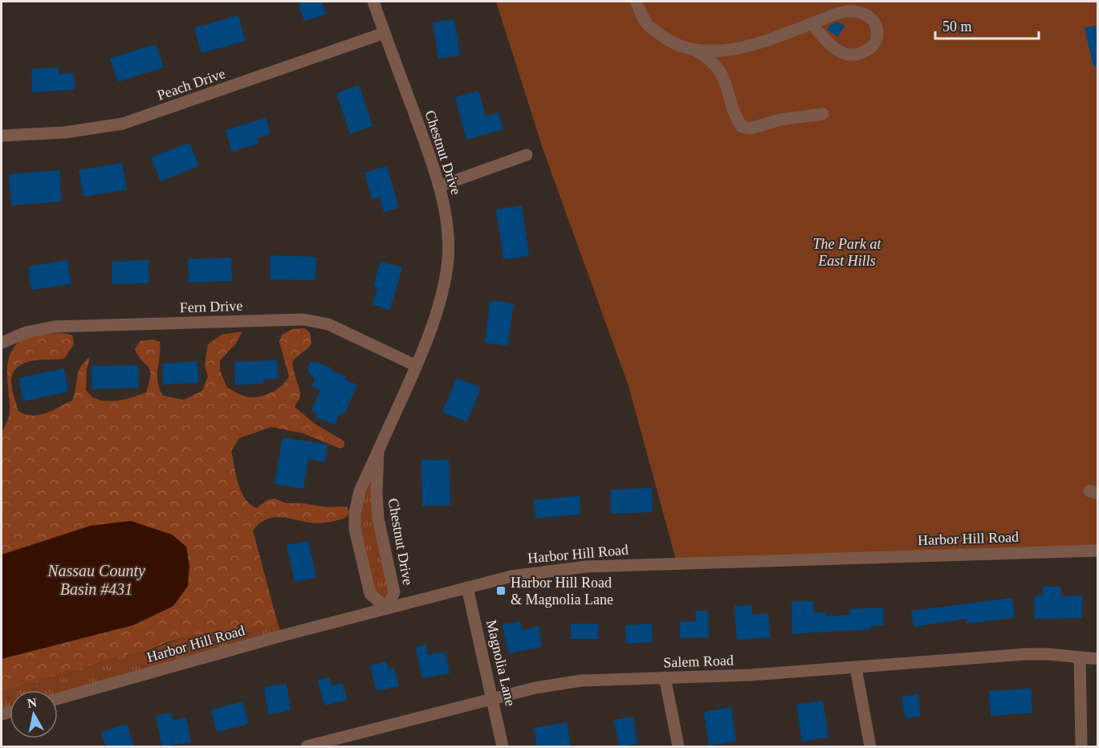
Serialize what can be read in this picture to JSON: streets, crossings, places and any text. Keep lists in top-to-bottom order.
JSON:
{
  "streets": {
    "street": [
      "Peach Drive",
      "Chestnut Drive",
      "Fern Drive",
      "Harbor Hill Road",
      "Salem Road",
      "Magnolia Lane"
    ]
  },
  "crossings": [
    ["Peach Drive", "Chestnut Drive"],
    ["Chestnut Drive", "Fern Drive"],
    ["Chestnut Drive", "Harbor Hill Road"],
    ["Harbor Hill Road", "Magnolia Lane"],
    ["Salem Road", "Magnolia Lane"]
  ],
  "water": ["Nassau County Basin #431"],
  "parks": ["The Park at East Hills"],
  "places": {
    "transit": ["Harbor Hill Road & Magnolia Lane"]
  },
  "scale_bar": "50 m",
  "north": "top"
}
